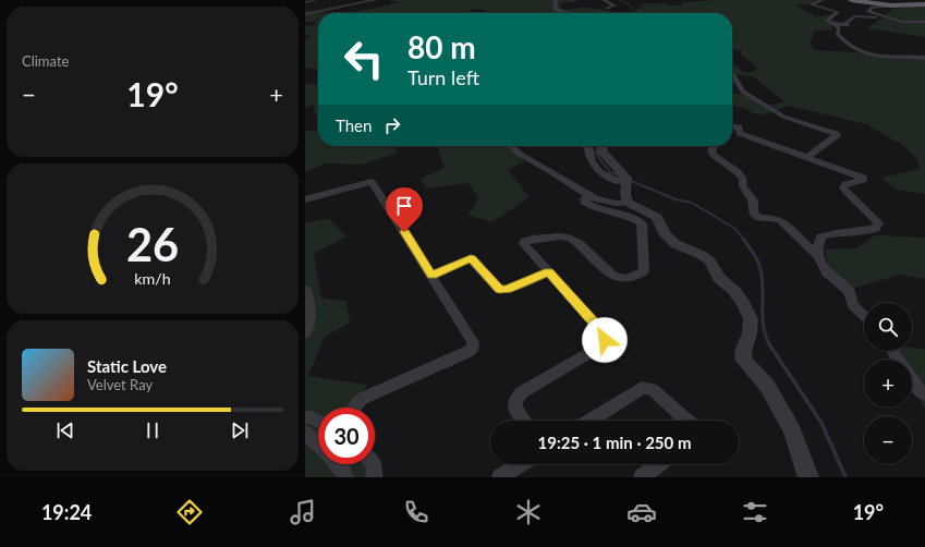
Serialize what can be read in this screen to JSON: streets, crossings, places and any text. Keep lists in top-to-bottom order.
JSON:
{
  "page": {
    "tile": "Climate",
    "turn": ["80 m", "Turn left"],
    "heat": ["−", "19°", "+"],
    "then": "Then",
    "map_buttons": ["+", "−"],
    "song": ["Static Love", "Velvet Ray"],
    "limit": "30",
    "trip": "19:25 · 1 min · 250 m",
    "tabs": ["19:24", "19°"],
    "gauge": ["26", "km/h"]
  }
}
